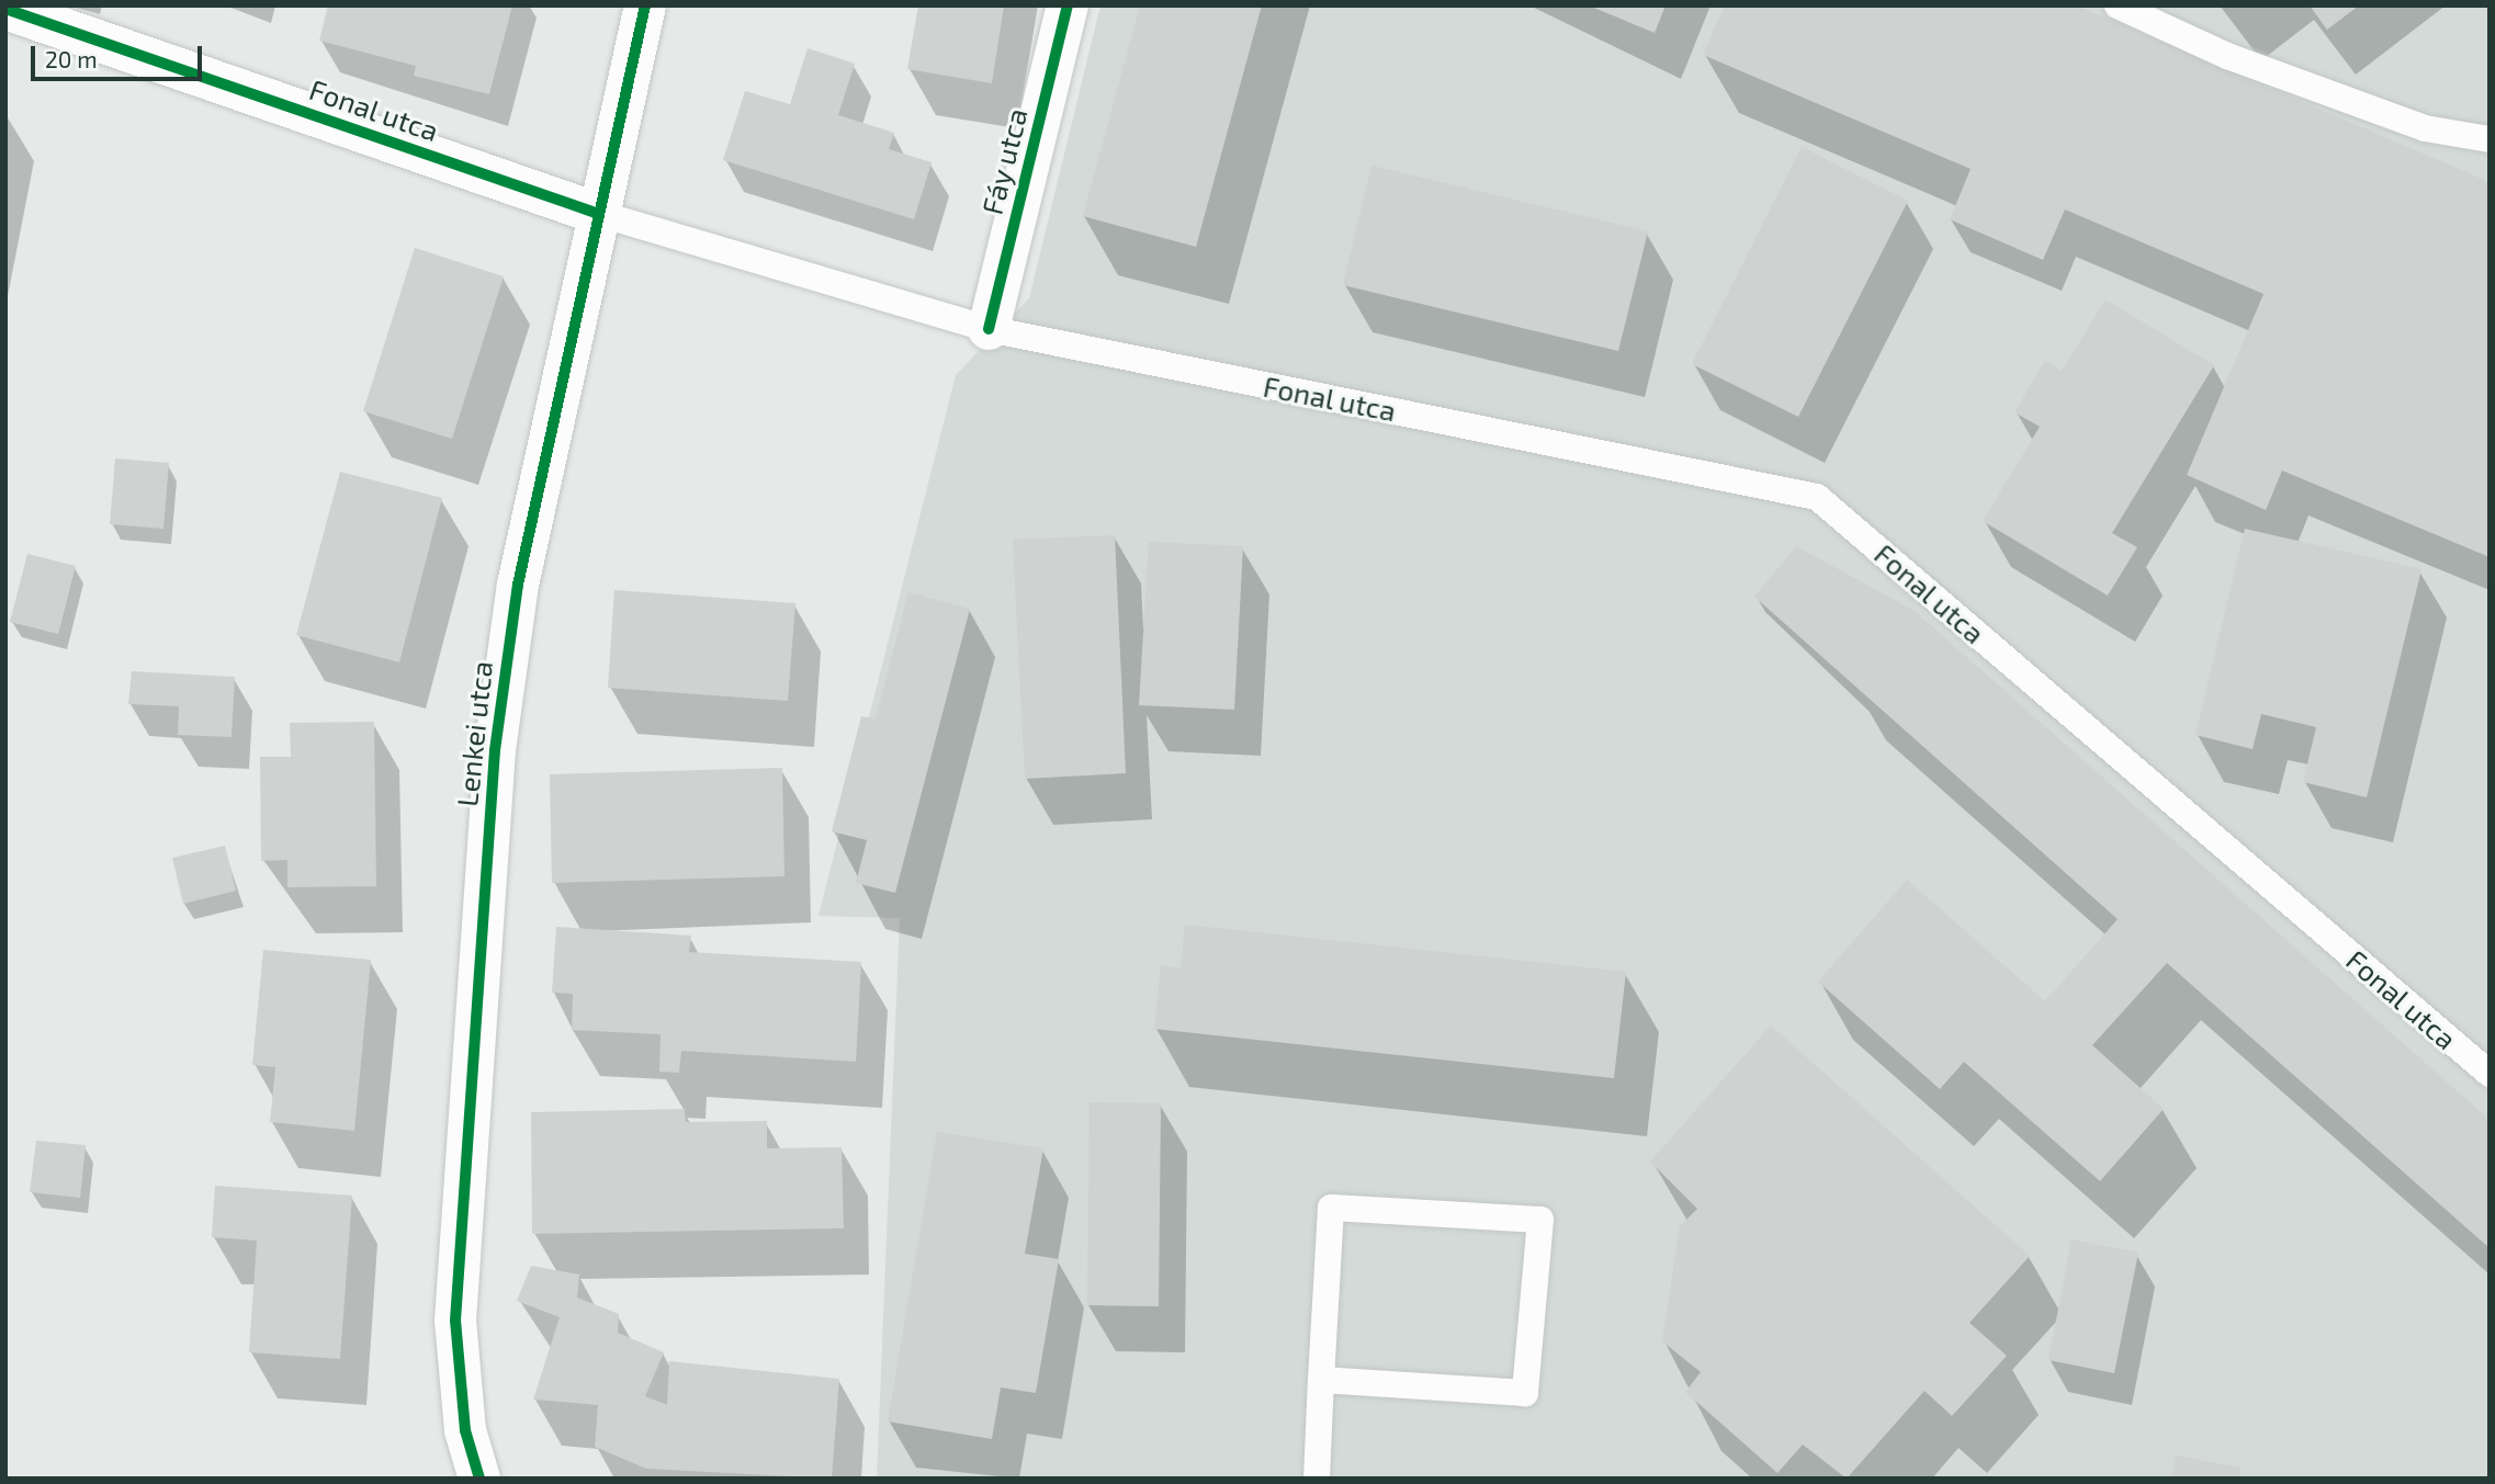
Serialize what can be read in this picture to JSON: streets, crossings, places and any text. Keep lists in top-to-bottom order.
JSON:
{
  "streets": {
    "street": ["Fonal utca", "Fáy utca", "Lenkei utca"]
  },
  "crossings": [
    ["Fonal utca", "Fáy utca"],
    ["Fonal utca", "Lenkei utca"]
  ],
  "scale_bar": "20 m"
}
